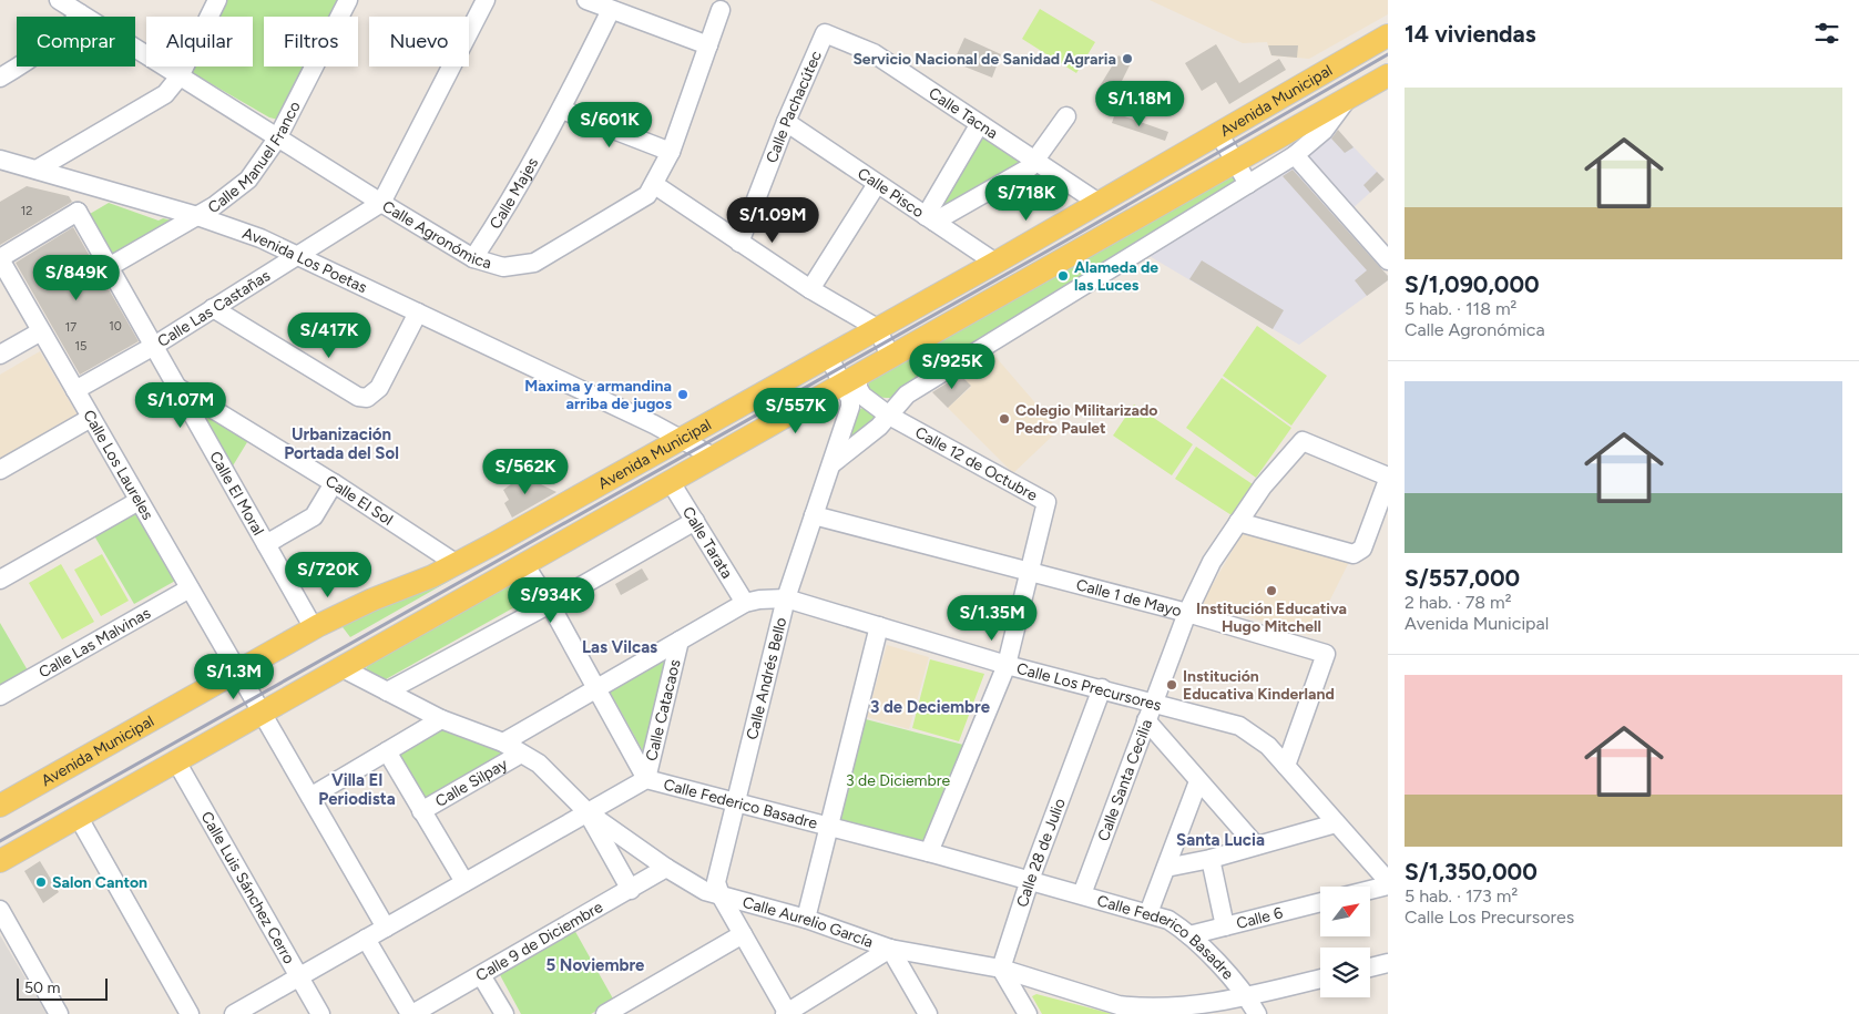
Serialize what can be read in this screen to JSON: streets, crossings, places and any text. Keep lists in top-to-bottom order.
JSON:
{
  "streets": {
    "main road": ["Avenida Municipal"],
    "street": [
      "Calle Pachacútec",
      "Calle Tacna",
      "Calle Manuel Franco",
      "Calle Pisco",
      "Calle Majes",
      "Calle Agronómica",
      "Avenida Los Poetas",
      "Calle Las Castañas",
      "Calle 12 de Octubre",
      "Calle Los Laureles",
      "Calle El Moral",
      "Calle El Sol",
      "Calle Tarata",
      "Calle 1 de Mayo",
      "Calle Las Malvinas",
      "Calle Andrés Bello",
      "Calle Los Precursores",
      "Calle Catacaos",
      "Calle Santa Cecilia",
      "Calle Silpay",
      "Calle Federico Basadre",
      "Calle 28 de Julio",
      "Calle Luis Sánchez Cerro",
      "Calle 6",
      "Calle Aurelio García",
      "Calle 9 de Diciembre"
    ]
  },
  "crossings": [
    ["Avenida Municipal", "Calle Tacna"],
    ["Avenida Municipal", "Calle Pisco"],
    ["Avenida Municipal", "Avenida Los Poetas"],
    ["Avenida Municipal", "Calle Los Laureles"],
    ["Avenida Municipal", "Calle El Moral"],
    ["Avenida Municipal", "Calle El Sol"],
    ["Avenida Municipal", "Calle Andrés Bello"],
    ["Calle Pachacútec", "Calle Tacna"],
    ["Calle Pachacútec", "Calle Pisco"],
    ["Calle Manuel Franco", "Calle Agronómica"],
    ["Calle Manuel Franco", "Avenida Los Poetas"],
    ["Calle Manuel Franco", "Calle El Moral"],
    ["Calle Majes", "Calle Agronómica"],
    ["Calle Agronómica", "Calle Las Castañas"],
    ["Avenida Los Poetas", "Calle Las Castañas"],
    ["Calle Las Castañas", "Calle Los Laureles"],
    ["Calle Las Castañas", "Calle El Moral"],
    ["Calle 12 de Octubre", "Calle 1 de Mayo"],
    ["Calle 12 de Octubre", "Calle Andrés Bello"],
    ["Calle 12 de Octubre", "Calle Los Precursores"],
    ["Calle 12 de Octubre", "Calle Federico Basadre"],
    ["Calle Los Laureles", "Calle Las Malvinas"],
    ["Calle Los Laureles", "Calle Federico Basadre"],
    ["Calle El Moral", "Calle El Sol"],
    ["Calle Tarata", "Calle Los Precursores"],
    ["Calle 1 de Mayo", "Calle Andrés Bello"],
    ["Calle 1 de Mayo", "Calle Los Precursores"],
    ["Calle 1 de Mayo", "Calle Santa Cecilia"],
    ["Calle Andrés Bello", "Calle Los Precursores"],
    ["Calle Andrés Bello", "Calle Federico Basadre"],
    ["Calle Andrés Bello", "Calle Aurelio García"],
    ["Calle Los Precursores", "Calle Catacaos"],
    ["Calle Los Precursores", "Calle Santa Cecilia"],
    ["Calle Los Precursores", "Calle 28 de Julio"],
    ["Calle Los Precursores", "Calle Aurelio García"],
    ["Calle Catacaos", "Calle Federico Basadre"],
    ["Calle Santa Cecilia", "Calle Federico Basadre"],
    ["Calle Silpay", "Calle Aurelio García"],
    ["Calle Federico Basadre", "Calle 28 de Julio"],
    ["Calle Federico Basadre", "Calle Luis Sánchez Cerro"],
    ["Calle Federico Basadre", "Calle 6"],
    ["Calle Federico Basadre", "Calle Aurelio García"],
    ["Calle 28 de Julio", "Calle Aurelio García"],
    ["Calle Aurelio García", "Calle 9 de Diciembre"]
  ],
  "districts": [
    "Urbanización Portada del Sol",
    "Las Vilcas",
    "3 de Deciembre",
    "Villa El Periodista",
    "Santa Lucia",
    "5 Noviembre"
  ],
  "parks": ["3 de Diciembre"],
  "places": [
    "Servicio Nacional de Sanidad Agraria",
    "Alameda de las Luces",
    "Maxima y armandina arriba de jugos",
    "Colegio Militarizado Pedro Paulet",
    "Institución Educativa Hugo Mitchell",
    "Institución Educativa Kinderland",
    "Salon Canton"
  ],
  "house_numbers": [
    "12",
    "10",
    "17",
    "15"
  ],
  "scale_bar": "50 m",
  "north": "top right",
  "page": {
    "heading": "14 viviendas",
    "chip": [
      "Comprar",
      "Alquilar",
      "Filtros",
      "Nuevo"
    ],
    "list": [
      {
        "name": "S/1,090,000",
        "note": "5 hab. · 118 m² · Calle Agronómica"
      },
      {
        "name": "S/557,000",
        "note": "2 hab. · 78 m² · Avenida Municipal"
      },
      {
        "name": "S/1,350,000",
        "note": "5 hab. · 173 m² · Calle Los Precursores"
      }
    ],
    "price": [
      "S/1.18M",
      "S/601K",
      "S/718K",
      "S/1.09M",
      "S/849K",
      "S/417K",
      "S/925K",
      "S/1.07M",
      "S/557K",
      "S/562K",
      "S/720K",
      "S/934K",
      "S/1.35M",
      "S/1.3M"
    ],
    "scale": "50 m"
  }
}
